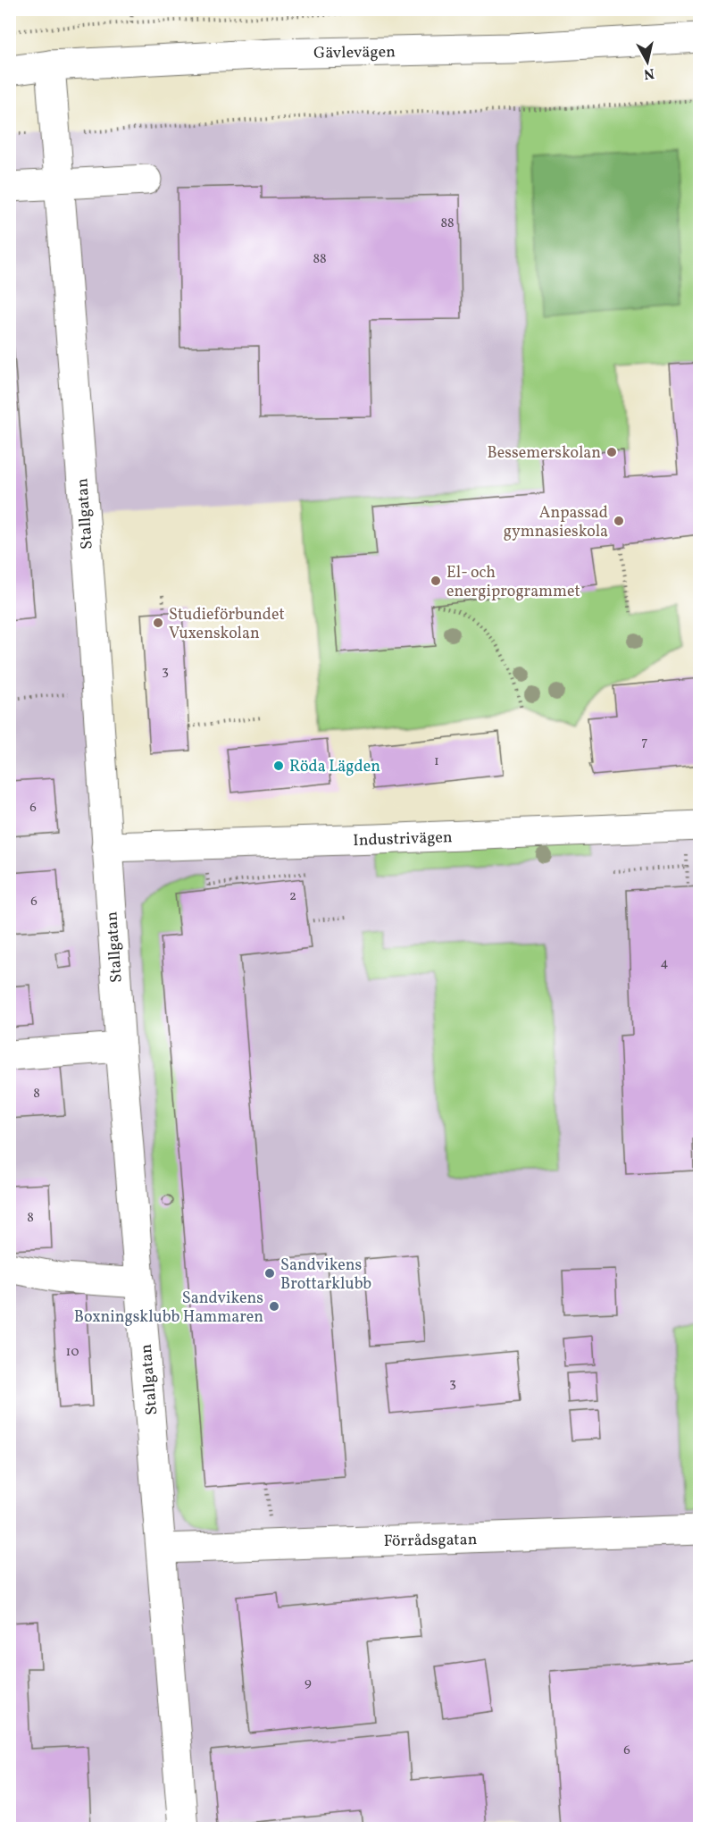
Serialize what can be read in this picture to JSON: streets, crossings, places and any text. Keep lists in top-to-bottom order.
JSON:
{
  "streets": {
    "street": [
      "Gävlevägen",
      "Stallgatan",
      "Industrivägen",
      "Förrådsgatan"
    ]
  },
  "crossings": [
    ["Gävlevägen", "Stallgatan"],
    ["Stallgatan", "Industrivägen"],
    ["Stallgatan", "Förrådsgatan"]
  ],
  "places": [
    "Bessemerskolan",
    "Anpassad gymnasieskola",
    "El- och energiprogrammet",
    "Studieförbundet Vuxenskolan",
    "Röda Lägden",
    "Sandvikens Brottarklubb",
    "Sandvikens Boxningsklubb Hammaren"
  ],
  "house_numbers": [
    "88",
    "88",
    "3",
    "7",
    "1",
    "6",
    "2",
    "6",
    "4",
    "8",
    "8",
    "10",
    "3",
    "9",
    "6"
  ],
  "north": "bottom"
}
